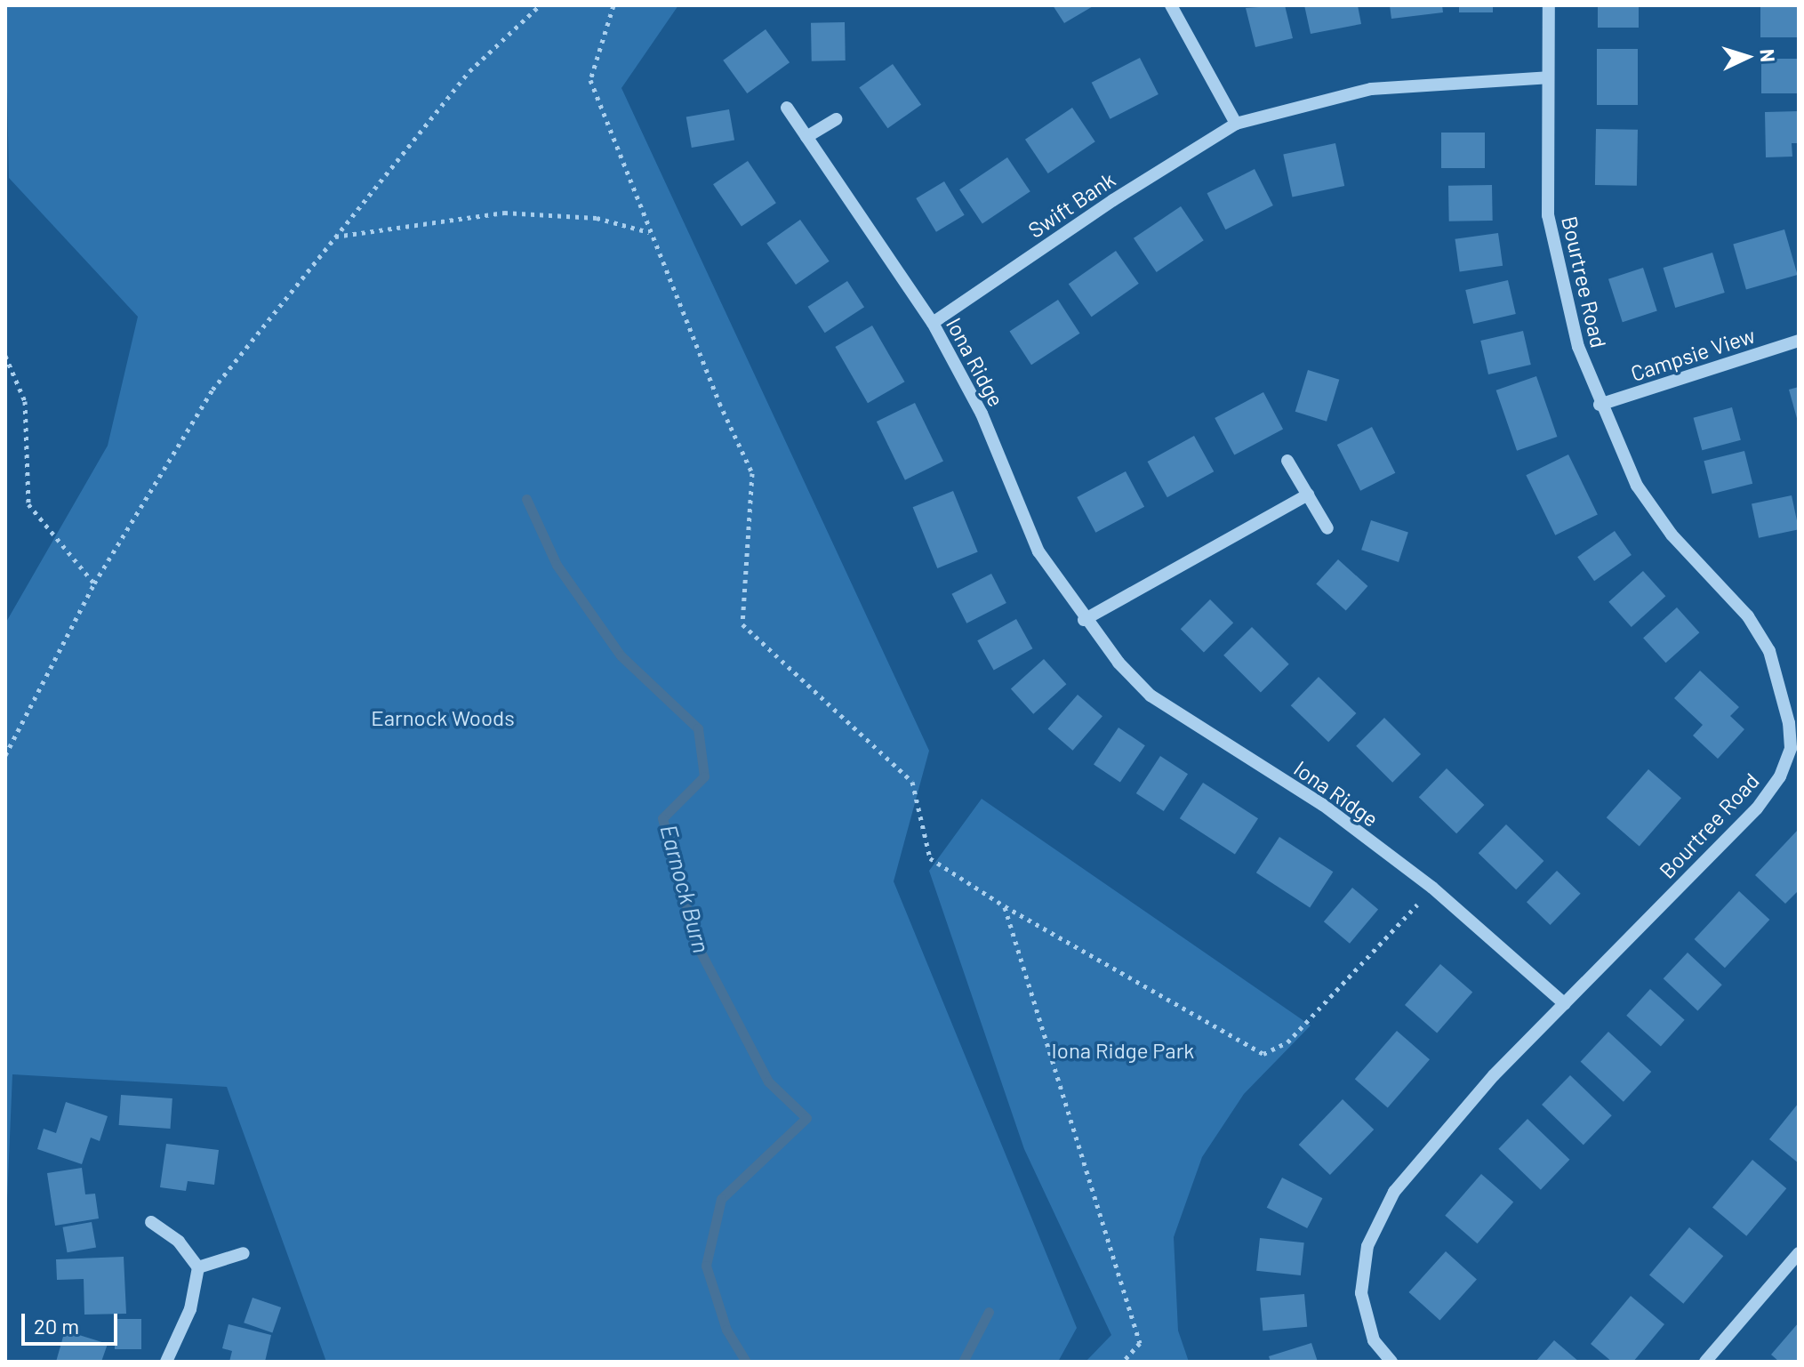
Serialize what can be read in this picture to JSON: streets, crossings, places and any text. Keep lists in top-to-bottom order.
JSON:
{
  "streets": {
    "street": [
      "Swift Bank",
      "Bourtree Road",
      "Campsie View",
      "Iona Ridge"
    ]
  },
  "crossings": [
    ["Swift Bank", "Bourtree Road"],
    ["Swift Bank", "Iona Ridge"],
    ["Bourtree Road", "Campsie View"],
    ["Bourtree Road", "Iona Ridge"]
  ],
  "water": ["Earnock Burn"],
  "parks": ["Earnock Woods", "Iona Ridge Park"],
  "scale_bar": "20 m",
  "north": "right"
}
